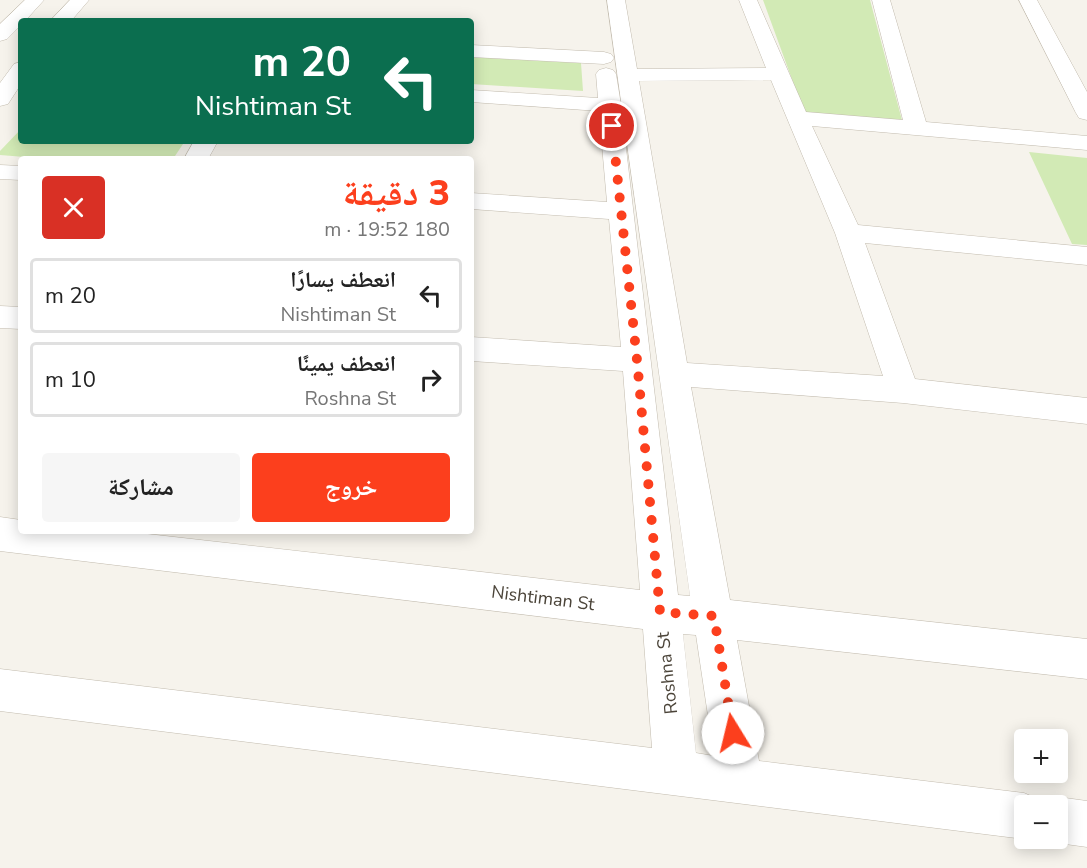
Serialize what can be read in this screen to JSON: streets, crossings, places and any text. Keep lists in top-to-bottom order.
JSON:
{
  "streets": {
    "street": ["Nishtiman St", "Roshna St"]
  },
  "crossings": [
    ["Nishtiman St", "Roshna St"]
  ],
  "page": {
    "turn": ["20 m", "Nishtiman St"],
    "heading": ["3 دقيقة", "180 m · 19:52"],
    "list": [
      {
        "name": "انعطف يسارًا",
        "note": "Nishtiman St",
        "value": "20 m"
      },
      {
        "name": "انعطف يمينًا",
        "note": "Roshna St",
        "value": "10 m"
      }
    ],
    "buttons": ["خروج", "مشاركة"],
    "map_buttons": ["+", "−"]
  }
}
